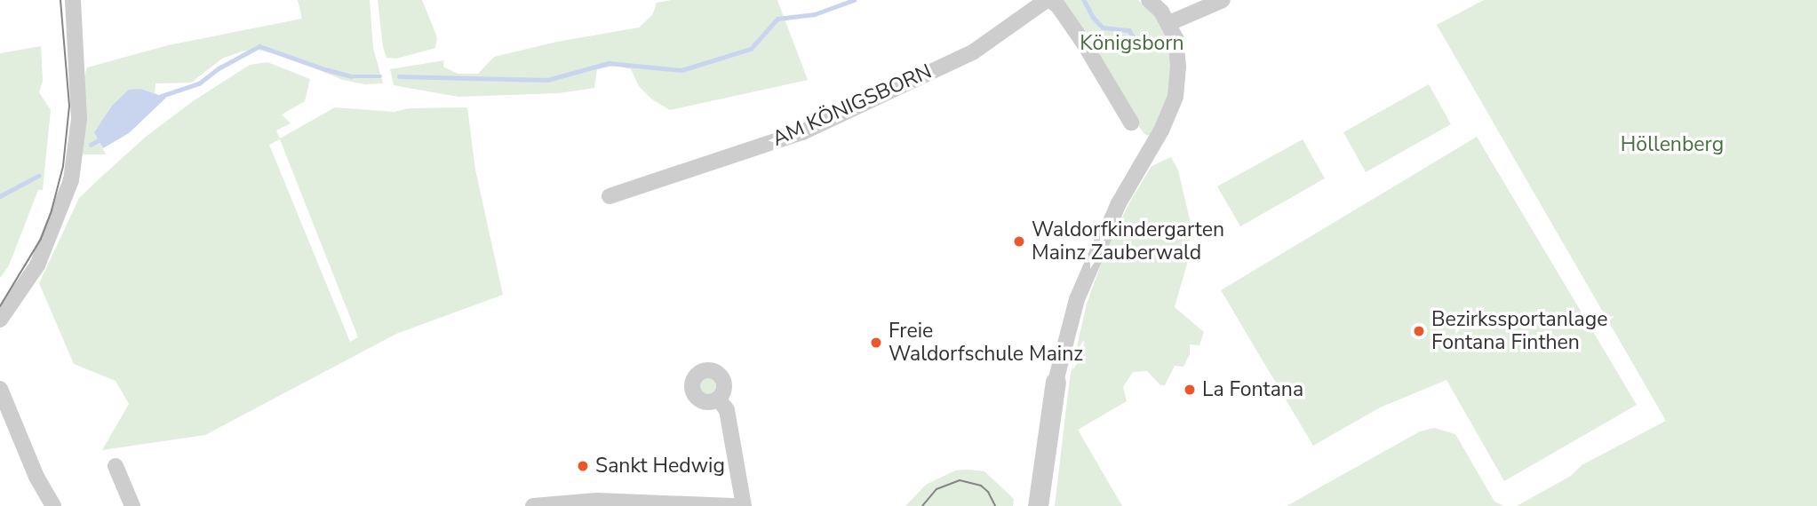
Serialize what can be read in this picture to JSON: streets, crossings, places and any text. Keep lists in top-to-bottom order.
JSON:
{
  "streets": {
    "street": ["AM KÖNIGSBORN"]
  },
  "parks": ["Königsborn", "Höllenberg"],
  "places": [
    "Waldorfkindergarten Mainz Zauberwald",
    "Bezirkssportanlage Fontana Finthen",
    "Freie Waldorfschule Mainz",
    "La Fontana",
    "Sankt Hedwig"
  ]
}
